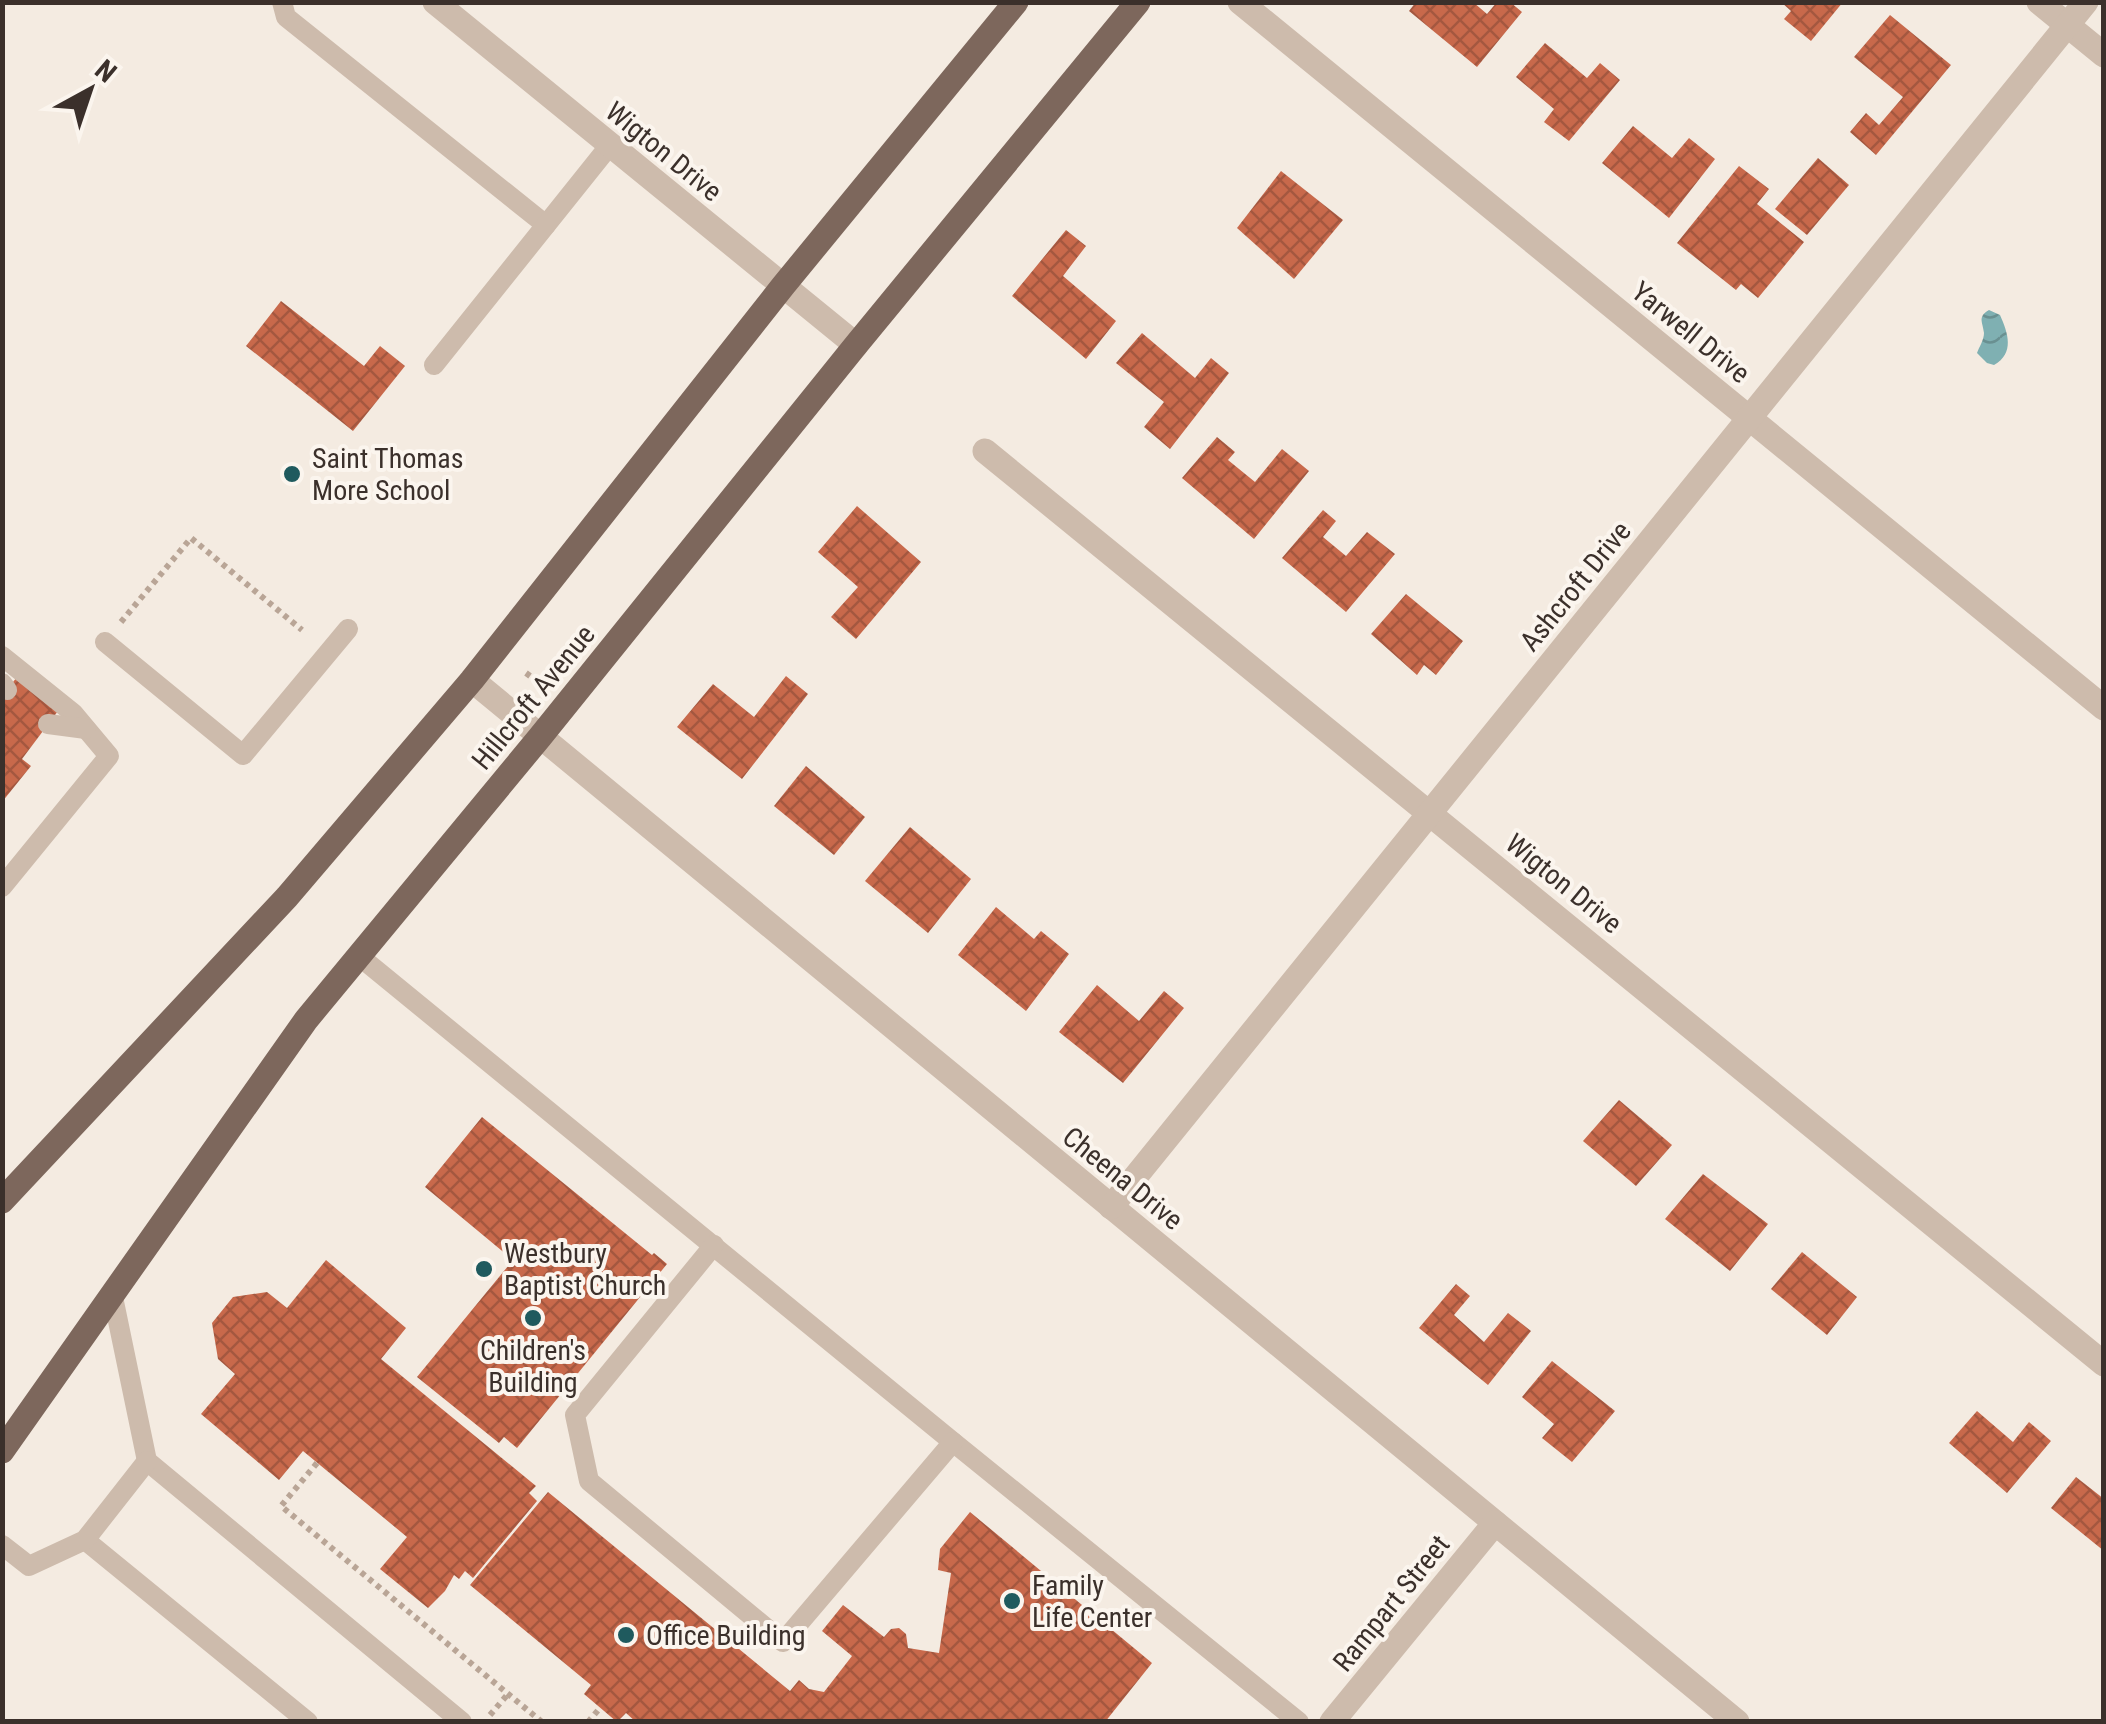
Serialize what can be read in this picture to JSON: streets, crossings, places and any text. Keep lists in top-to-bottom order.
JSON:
{
  "streets": {
    "main road": ["Hillcroft Avenue"],
    "street": [
      "Wigton Drive",
      "Yarwell Drive",
      "Ashcroft Drive",
      "Cheena Drive",
      "Rampart Street"
    ]
  },
  "crossings": [
    ["Wigton Drive", "Ashcroft Drive"],
    ["Wigton Drive", "Hillcroft Avenue"],
    ["Yarwell Drive", "Ashcroft Drive"],
    ["Ashcroft Drive", "Cheena Drive"],
    ["Hillcroft Avenue", "Cheena Drive"],
    ["Cheena Drive", "Rampart Street"]
  ],
  "places": [
    "Saint Thomas More School",
    "Westbury Baptist Church",
    "Children's Building",
    "Family Life Center",
    "Office Building"
  ],
  "north": "top right"
}
